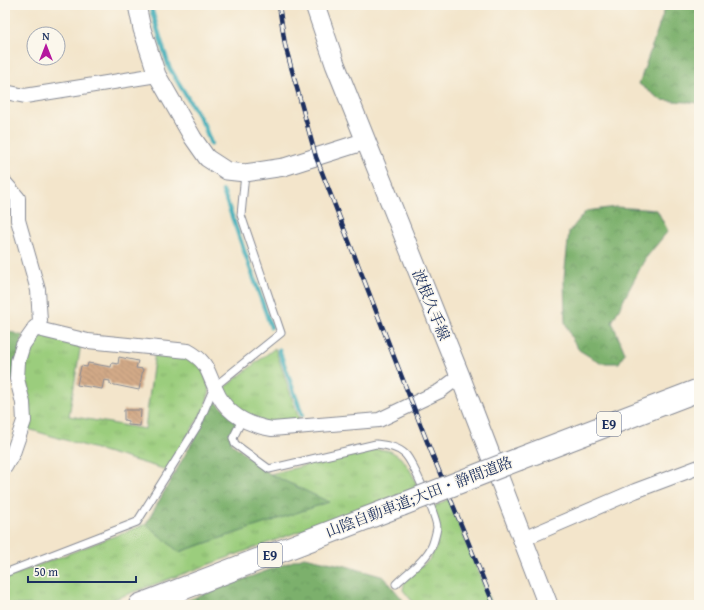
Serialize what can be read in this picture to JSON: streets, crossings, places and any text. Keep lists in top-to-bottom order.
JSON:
{
  "streets": {
    "highway": ["E9", "山陰自動車道;大田・静間道路"],
    "main road": ["波根久手線"]
  },
  "scale_bar": "50 m",
  "north": "top"
}
